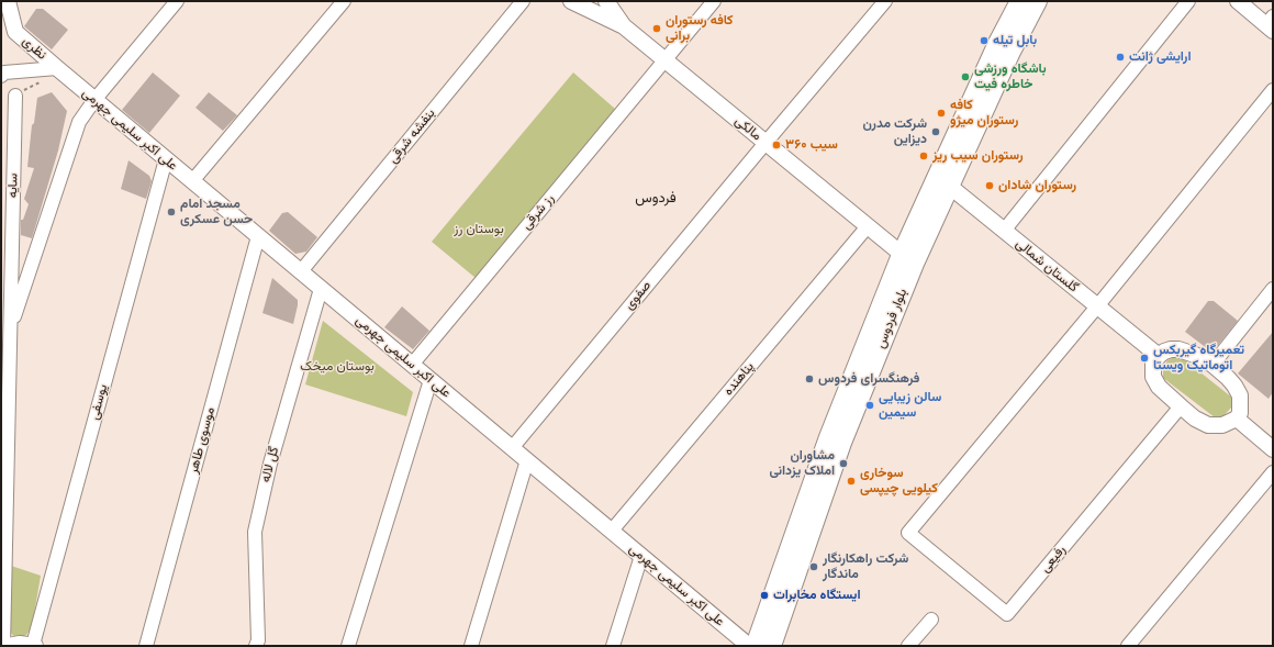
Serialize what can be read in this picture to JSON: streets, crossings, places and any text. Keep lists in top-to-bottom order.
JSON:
{
  "streets": {
    "main road": ["بلوار فردوس"],
    "street": [
      "نظری",
      "مالکی",
      "علی اکبر سلیمی جهرمی",
      "بنفشه شرقی",
      "سایه",
      "رز شرقی",
      "گلستان شمالی",
      "صفوی",
      "پناهنده",
      "یوسفی",
      "موسوی طاهر",
      "گل لاله",
      "رفیعی"
    ]
  },
  "crossings": [
    ["نظری", "علی اکبر سلیمی جهرمی"],
    ["مالکی", "رز شرقی"],
    ["مالکی", "صفوی"],
    ["مالکی", "بلوار فردوس"],
    ["مالکی", "پناهنده"],
    ["علی اکبر سلیمی جهرمی", "بنفشه شرقی"],
    ["علی اکبر سلیمی جهرمی", "رز شرقی"],
    ["علی اکبر سلیمی جهرمی", "صفوی"],
    ["علی اکبر سلیمی جهرمی", "پناهنده"],
    ["علی اکبر سلیمی جهرمی", "یوسفی"],
    ["علی اکبر سلیمی جهرمی", "موسوی طاهر"],
    ["علی اکبر سلیمی جهرمی", "گل لاله"],
    ["گلستان شمالی", "بلوار فردوس"],
    ["گلستان شمالی", "رفیعی"]
  ],
  "districts": ["فردوس"],
  "parks": ["بوستان رز", "بوستان میخک"],
  "places": [
    "كافه رستوران برانى",
    "بابل تیله",
    "ارایشی ژانت",
    "باشگاه ورزشی خاطره فیت",
    "کافه رستوران ميژو",
    "شرکت مدرن دیزاین",
    "سیب ۳۶۰",
    "رستوران سیب ریز",
    "رستوران شادان",
    "مسجد امام حسن عسکری",
    "تعمیرگاه گیربکس اتوماتیک ویستا",
    "فرهنگسرای فردوس",
    "سالن زیبایی سیمین",
    "مشاوران املاک یزدانی",
    "سوخاری كيلويی چيپسی",
    "شرکت راهکارنگار ماندگار",
    "ایستگاه مخابرات"
  ]
}
